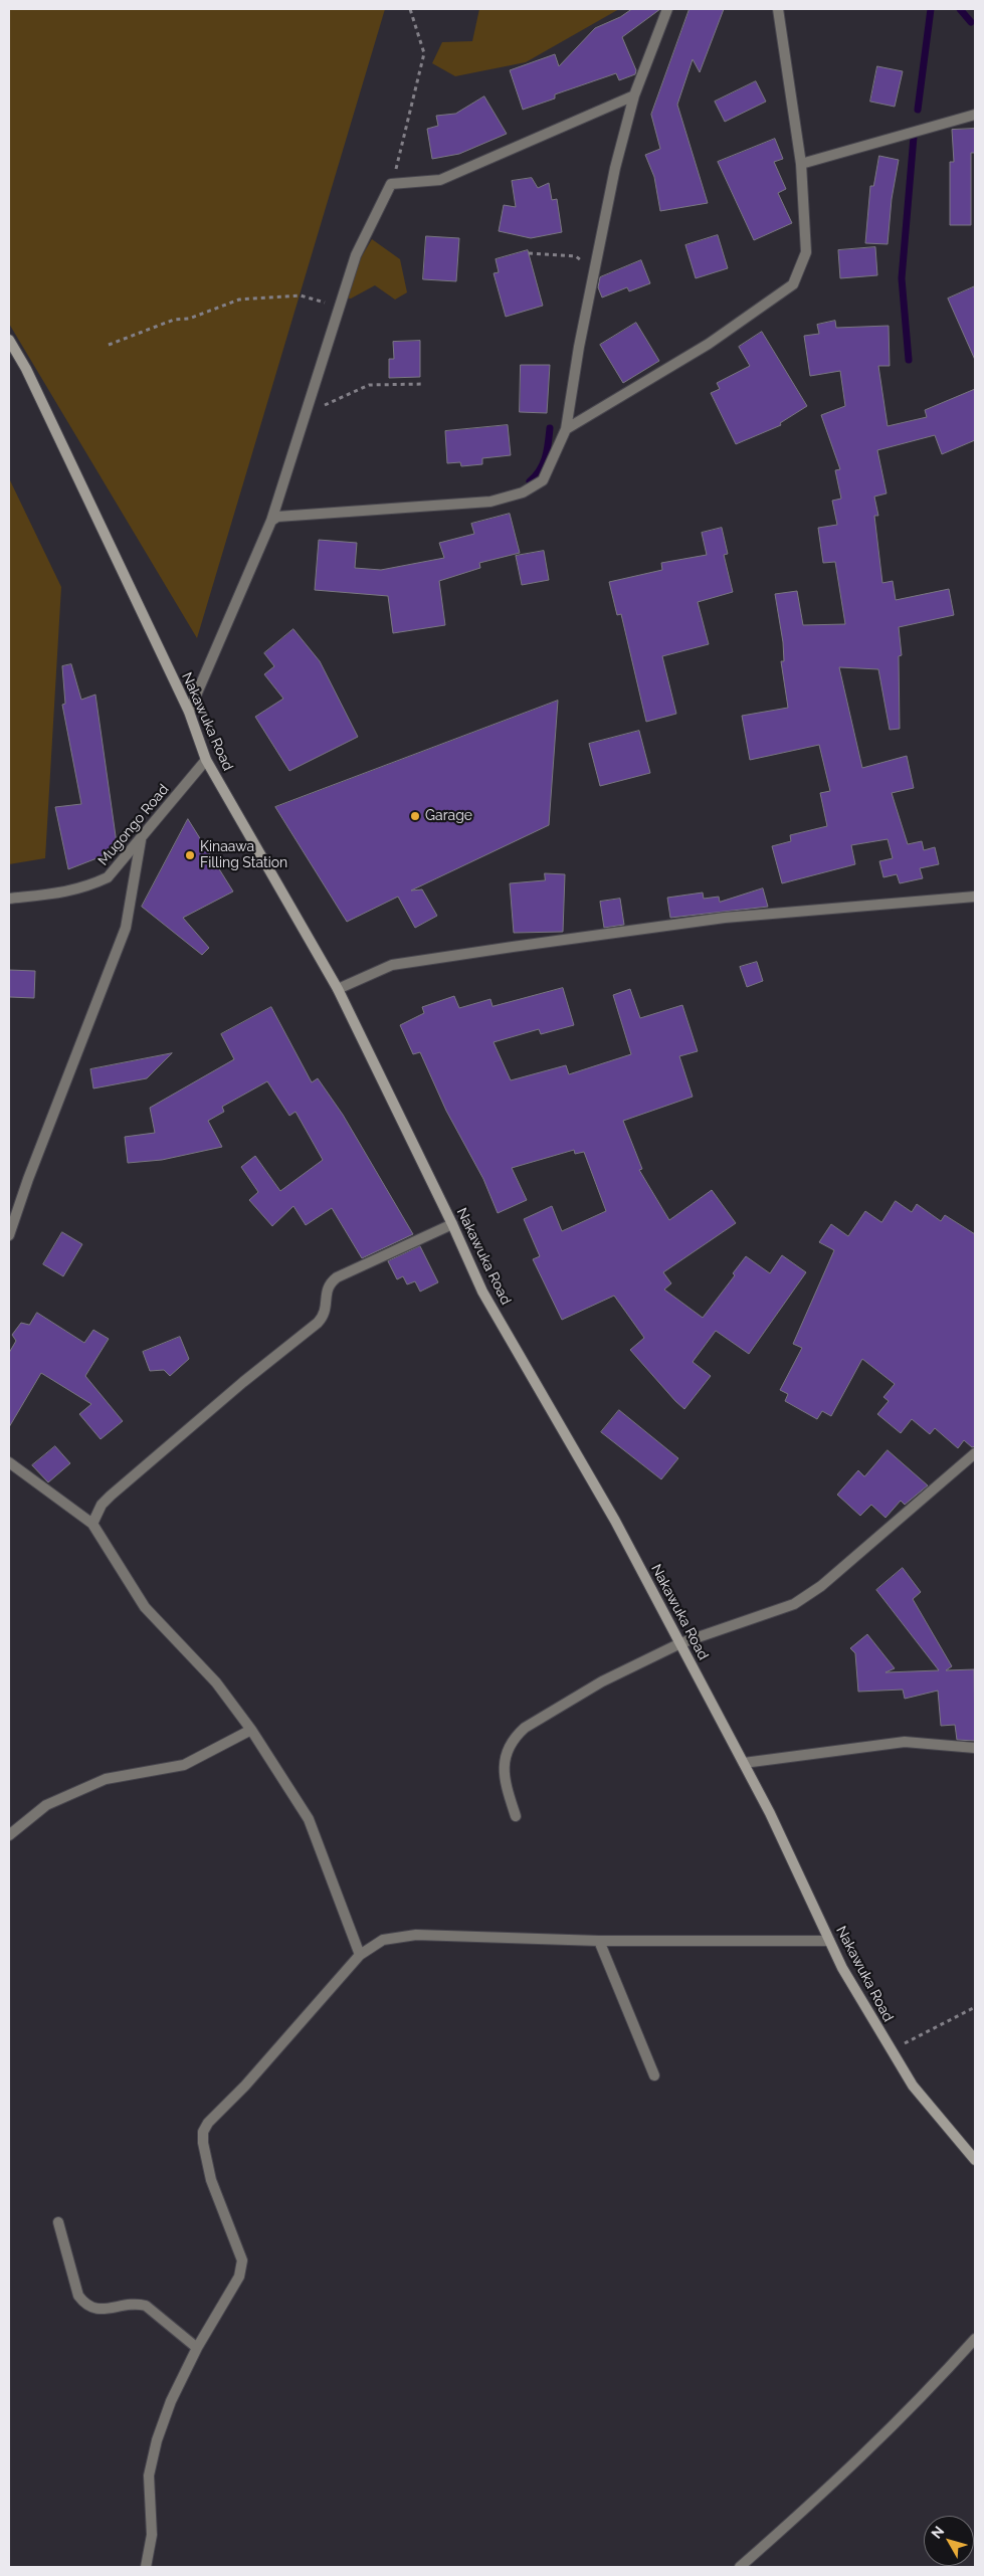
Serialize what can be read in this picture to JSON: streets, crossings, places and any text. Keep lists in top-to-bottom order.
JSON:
{
  "streets": {
    "main road": ["Nakawuka Road"],
    "street": ["Mugongo Road"]
  },
  "crossings": [
    ["Nakawuka Road", "Mugongo Road"]
  ],
  "places": ["Garage", "Kinaawa Filling Station"],
  "north": "top left"
}
